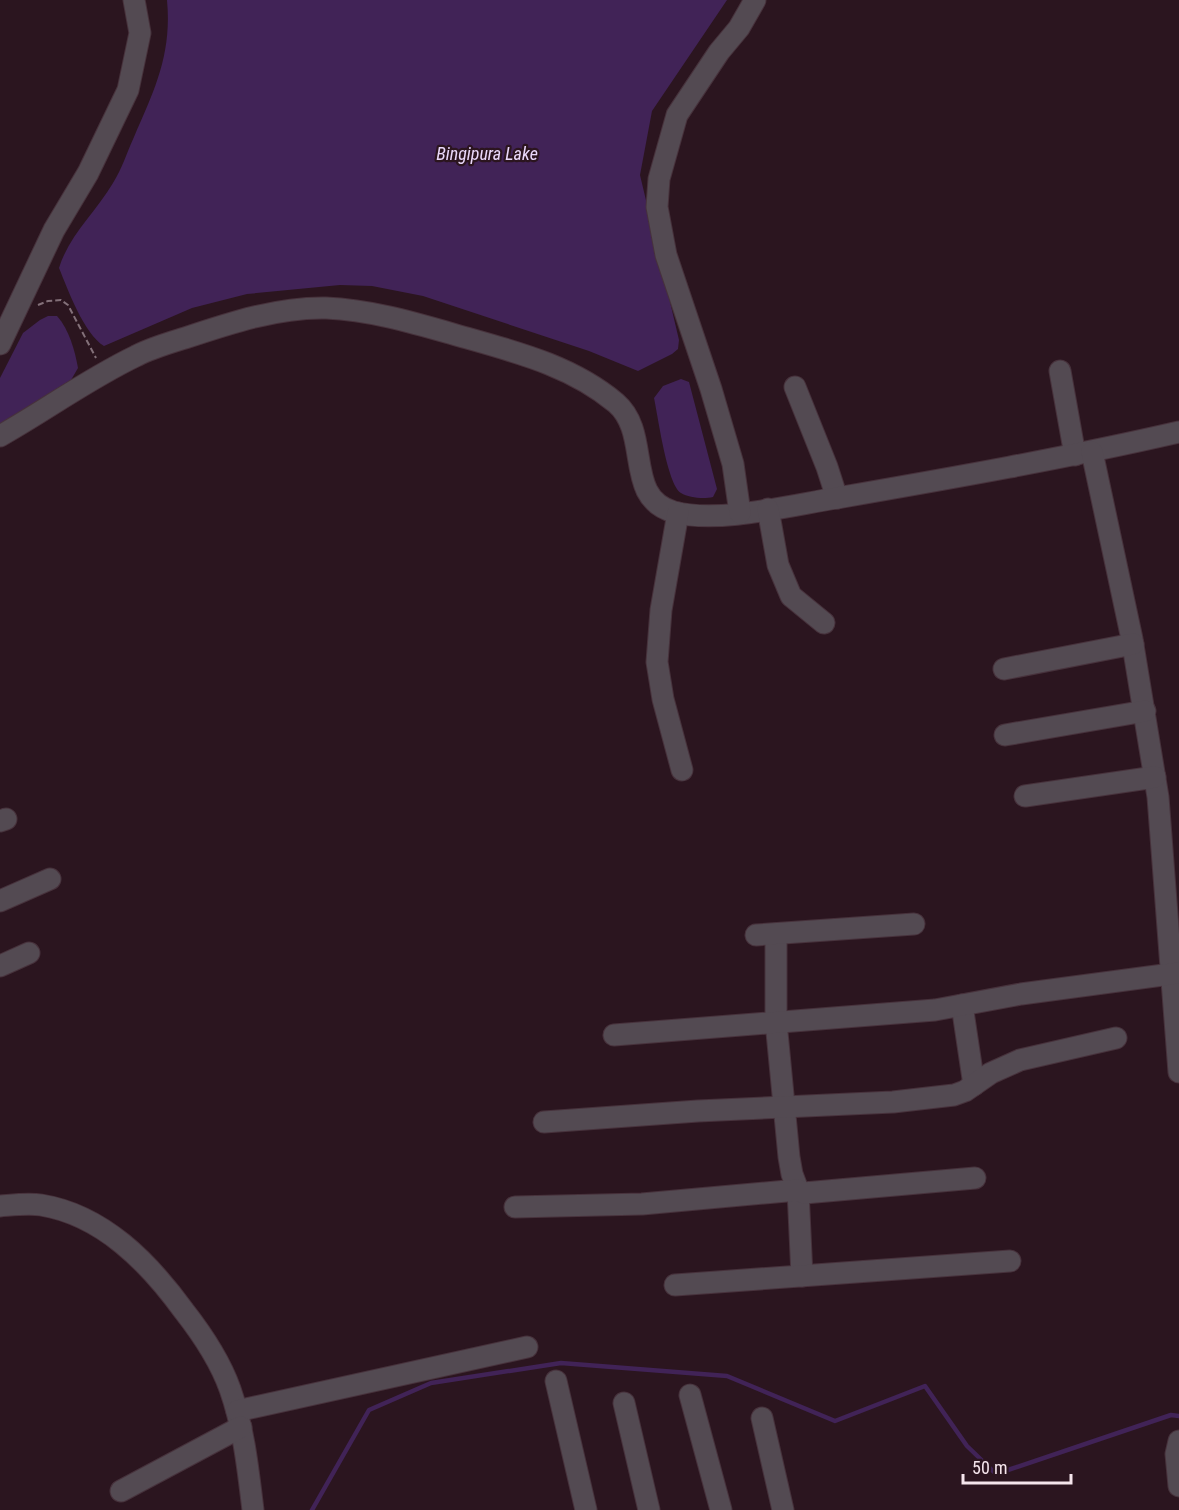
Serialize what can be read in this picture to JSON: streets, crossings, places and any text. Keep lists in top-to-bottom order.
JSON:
{
  "water": ["Bingipura Lake"],
  "scale_bar": "50 m"
}
